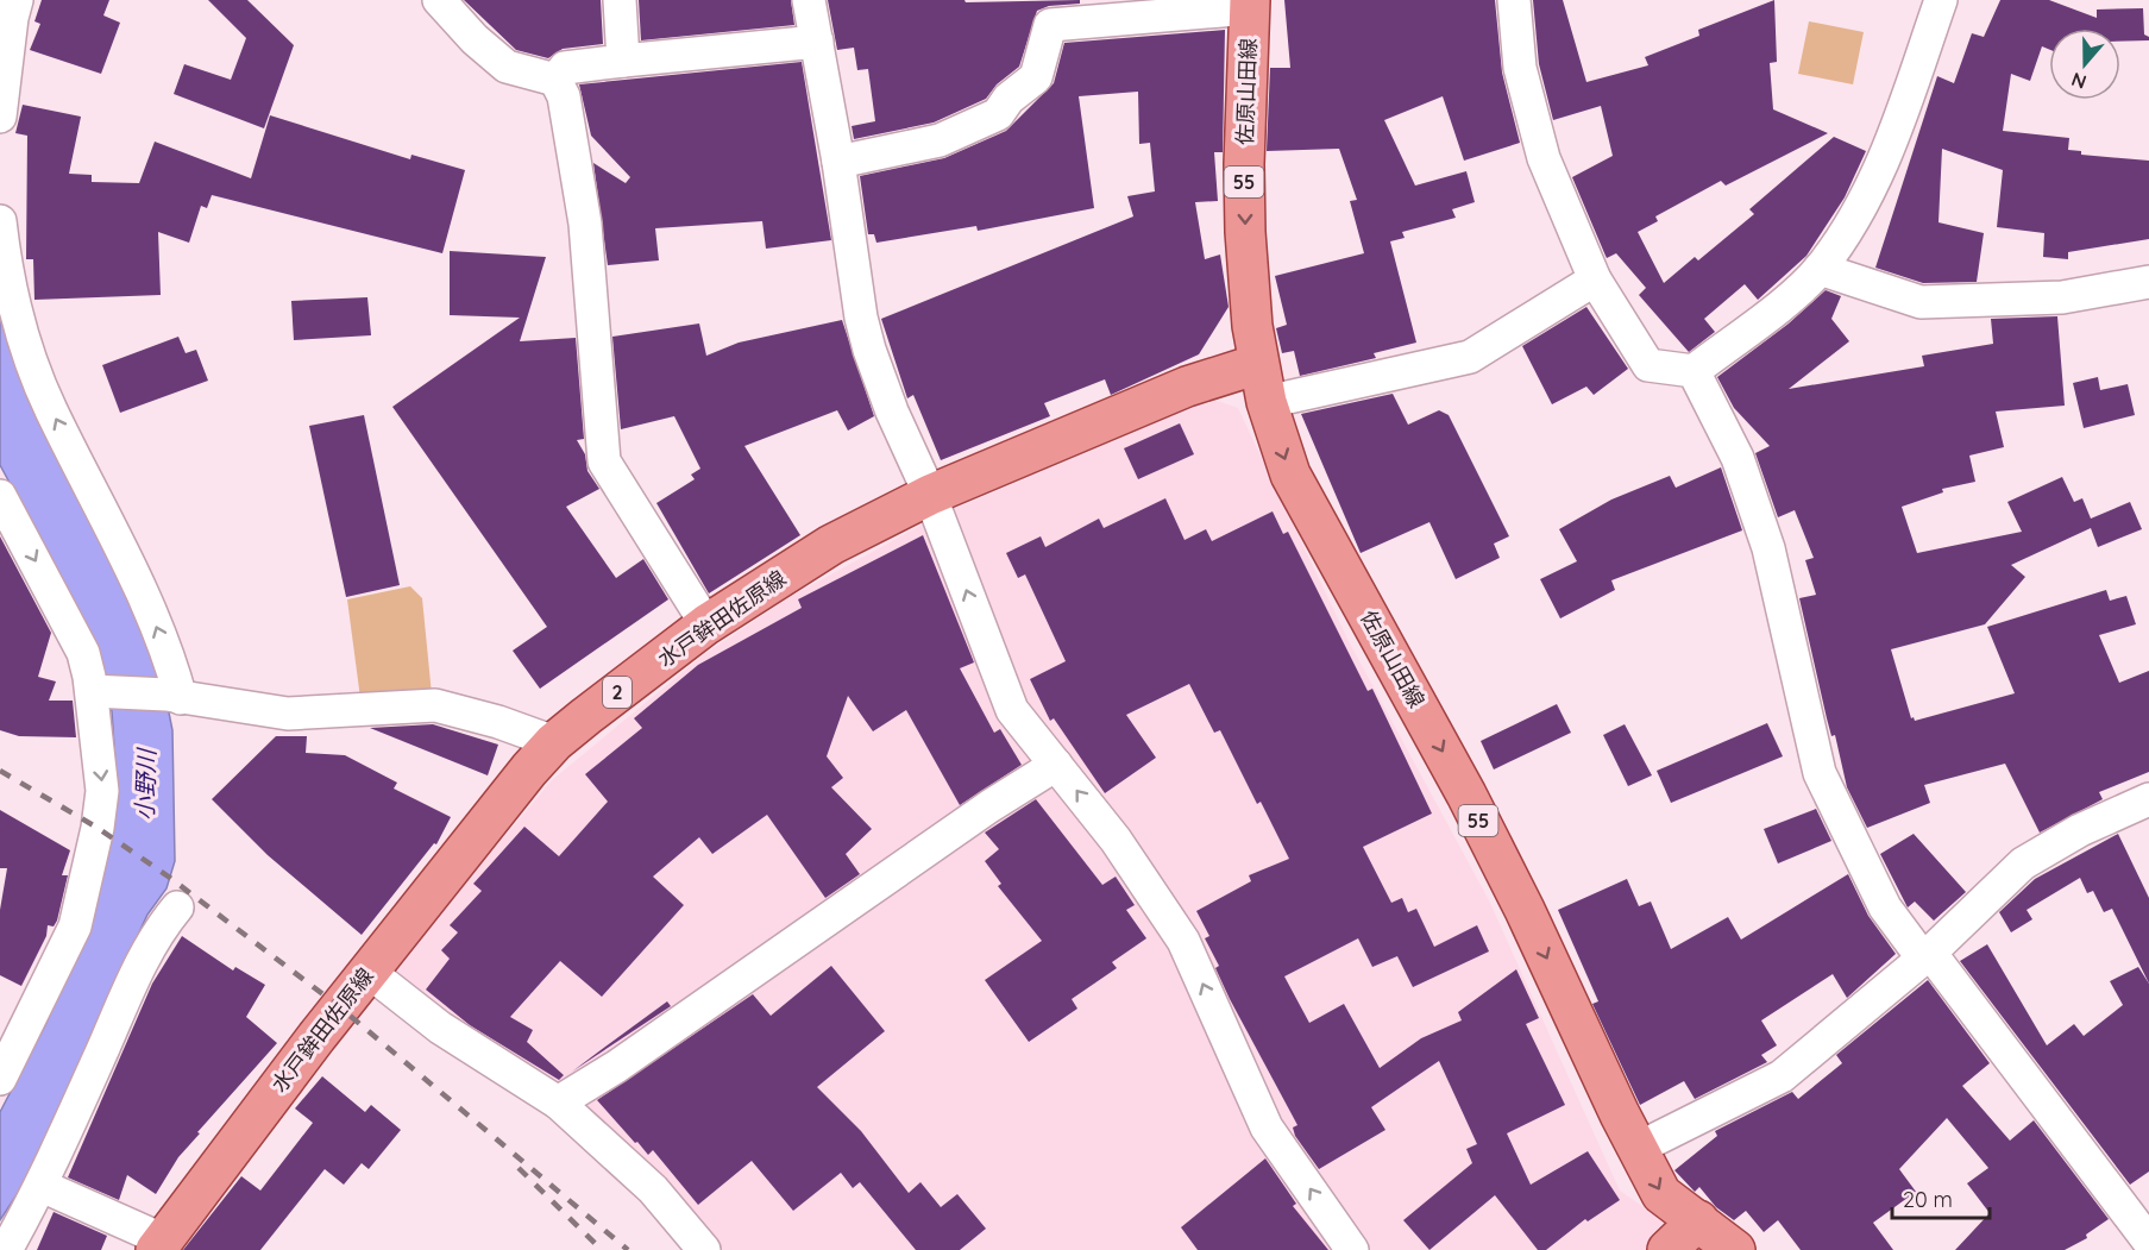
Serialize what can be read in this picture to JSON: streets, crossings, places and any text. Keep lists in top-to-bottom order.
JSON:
{
  "streets": {
    "main road": [
      "佐原山田線",
      "55",
      "水戸鉾田佐原線",
      "2"
    ]
  },
  "crossings": [
    ["佐原山田線", "水戸鉾田佐原線"]
  ],
  "one_way": ["佐原山田線"],
  "water": ["小野川"],
  "scale_bar": "20 m",
  "north": "bottom"
}
